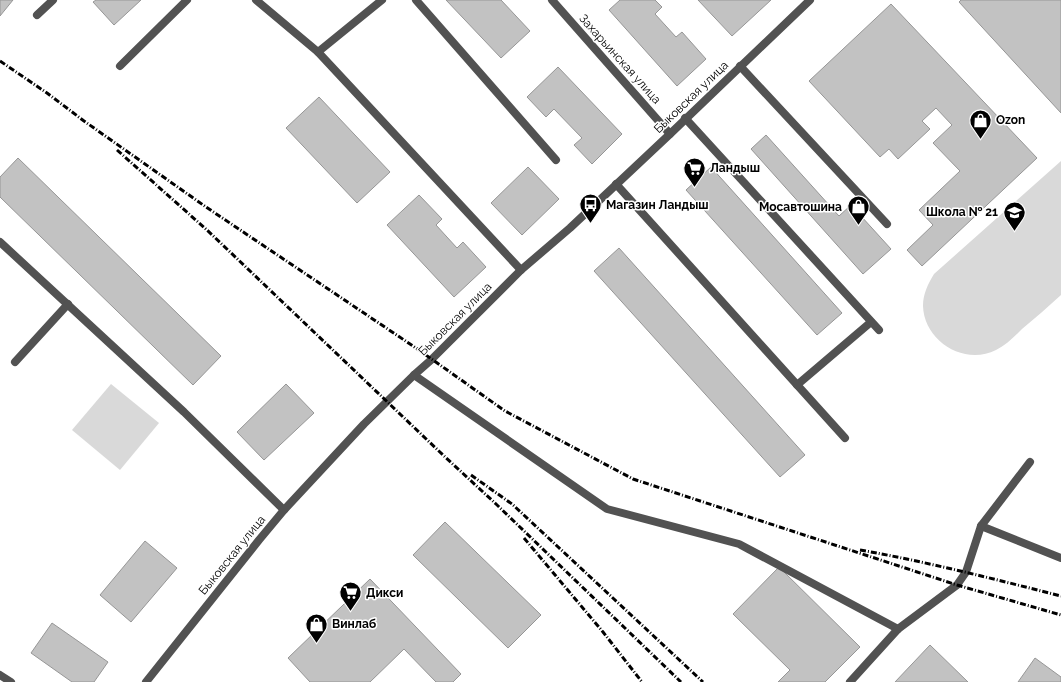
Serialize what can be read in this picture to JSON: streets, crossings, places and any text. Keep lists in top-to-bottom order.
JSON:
{
  "streets": {
    "street": ["Захарьинская улица", "Быковская улица"]
  },
  "crossings": [
    ["Захарьинская улица", "Быковская улица"]
  ],
  "places": {
    "shop": ["Ozon", "Мосавтошина", "Винлаб"],
    "supermarket": ["Ландыш", "Дикси"],
    "bus stop": ["Магазин Ландыш"],
    "school or university": ["Школа № 21"]
  }
}
